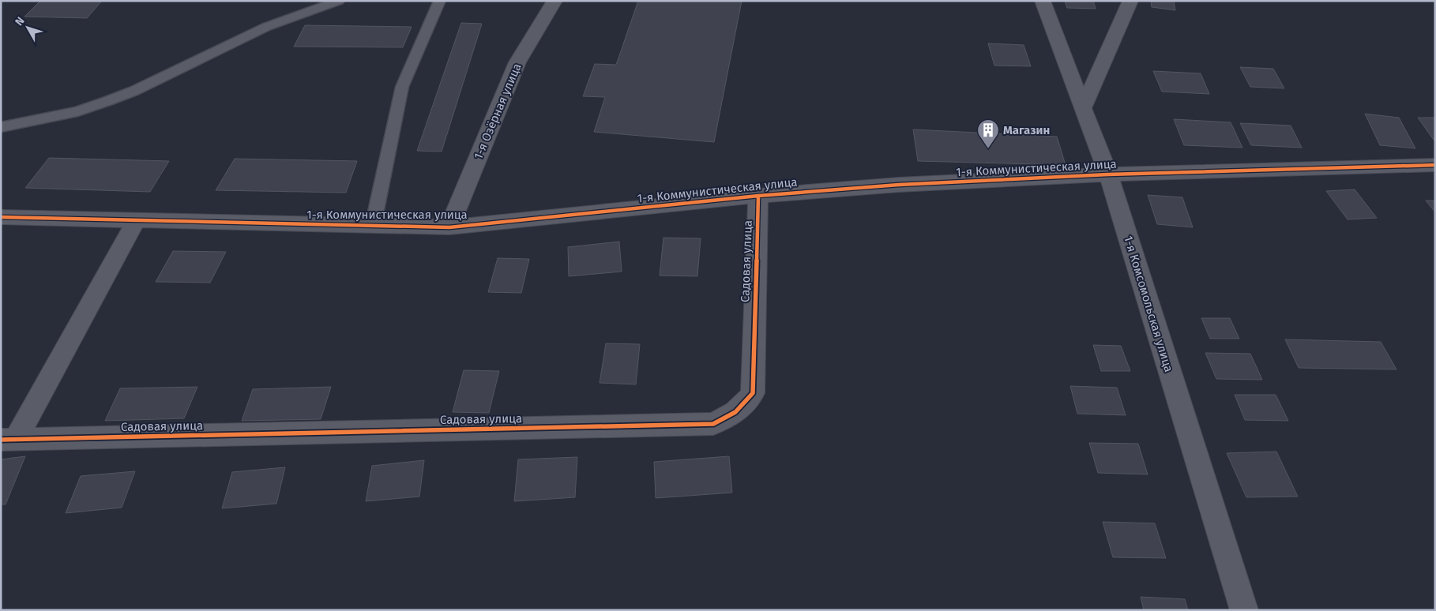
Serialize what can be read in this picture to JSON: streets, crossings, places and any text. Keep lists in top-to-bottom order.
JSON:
{
  "streets": {
    "street": [
      "1-я Озёрная улица",
      "1-я Коммунистическая улица",
      "Садовая улица",
      "1-я Комсомольская улица"
    ]
  },
  "crossings": [
    ["1-я Озёрная улица", "1-я Коммунистическая улица"],
    ["1-я Коммунистическая улица", "Садовая улица"],
    ["1-я Коммунистическая улица", "1-я Комсомольская улица"]
  ],
  "places": {
    "building": ["Магазин"]
  },
  "north": "top left"
}
